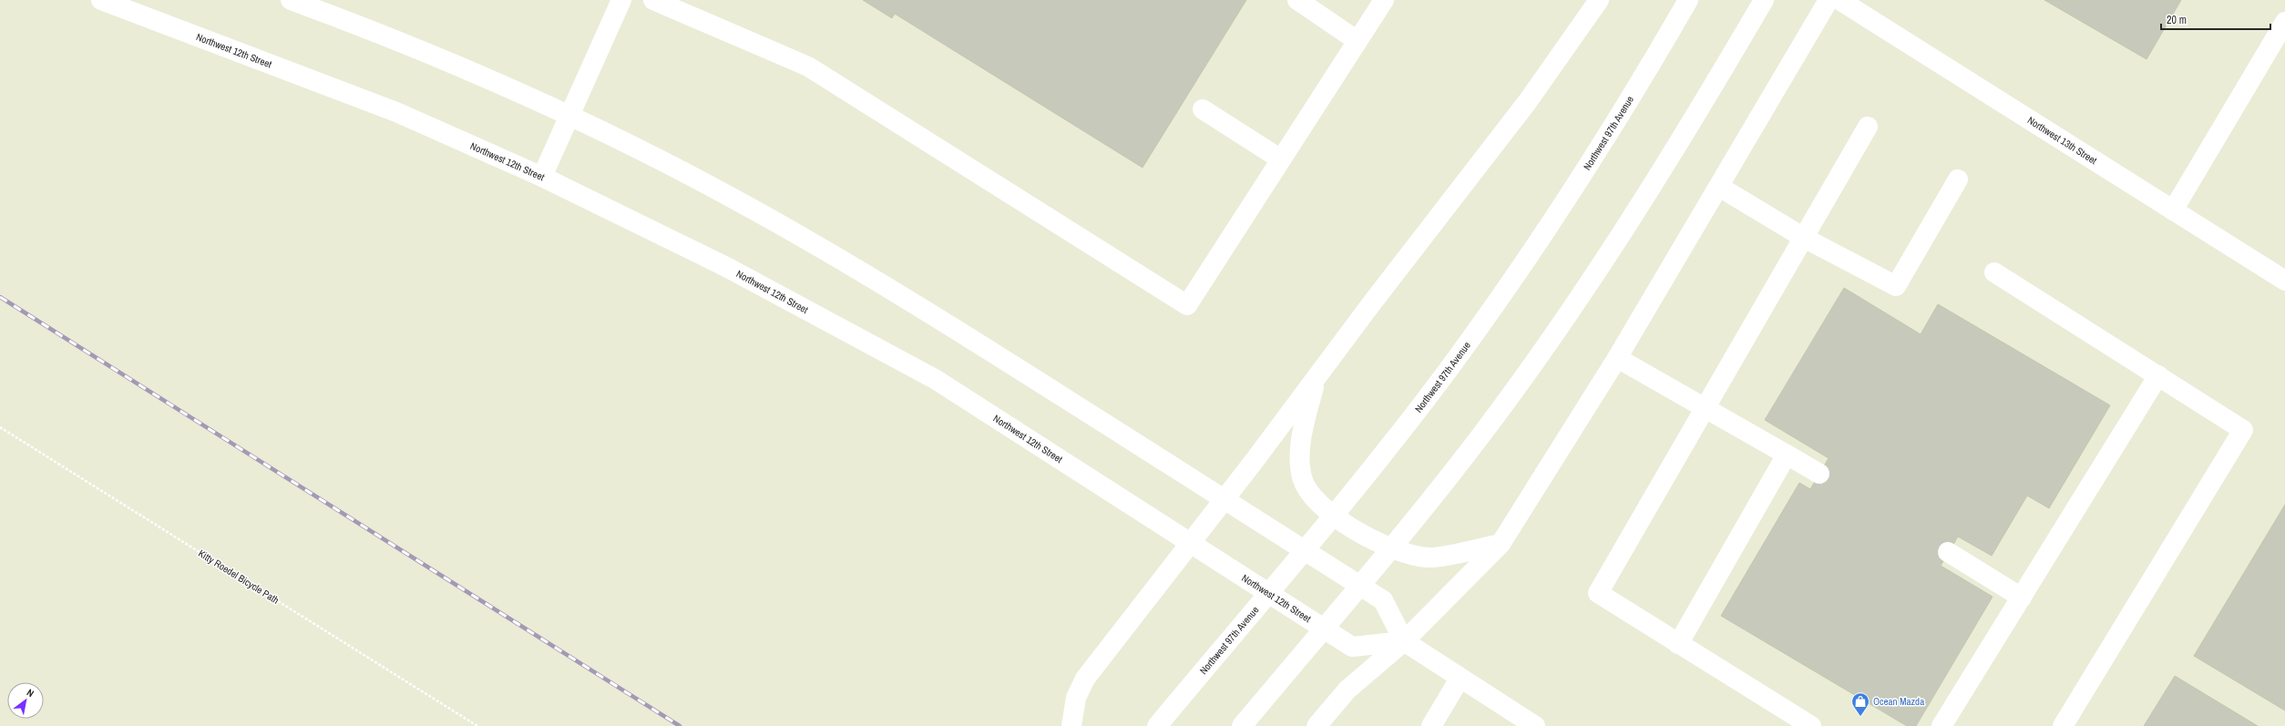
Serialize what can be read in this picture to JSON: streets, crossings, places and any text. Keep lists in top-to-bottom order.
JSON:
{
  "streets": {
    "street": ["Northwest 12th Street", "Northwest 97th Avenue", "Northwest 13th Street"],
    "path": ["Kitty Roedel Bicycle Path"]
  },
  "places": {
    "shop": ["Ocean Mazda"]
  },
  "scale_bar": "20 m",
  "north": "top right"
}
